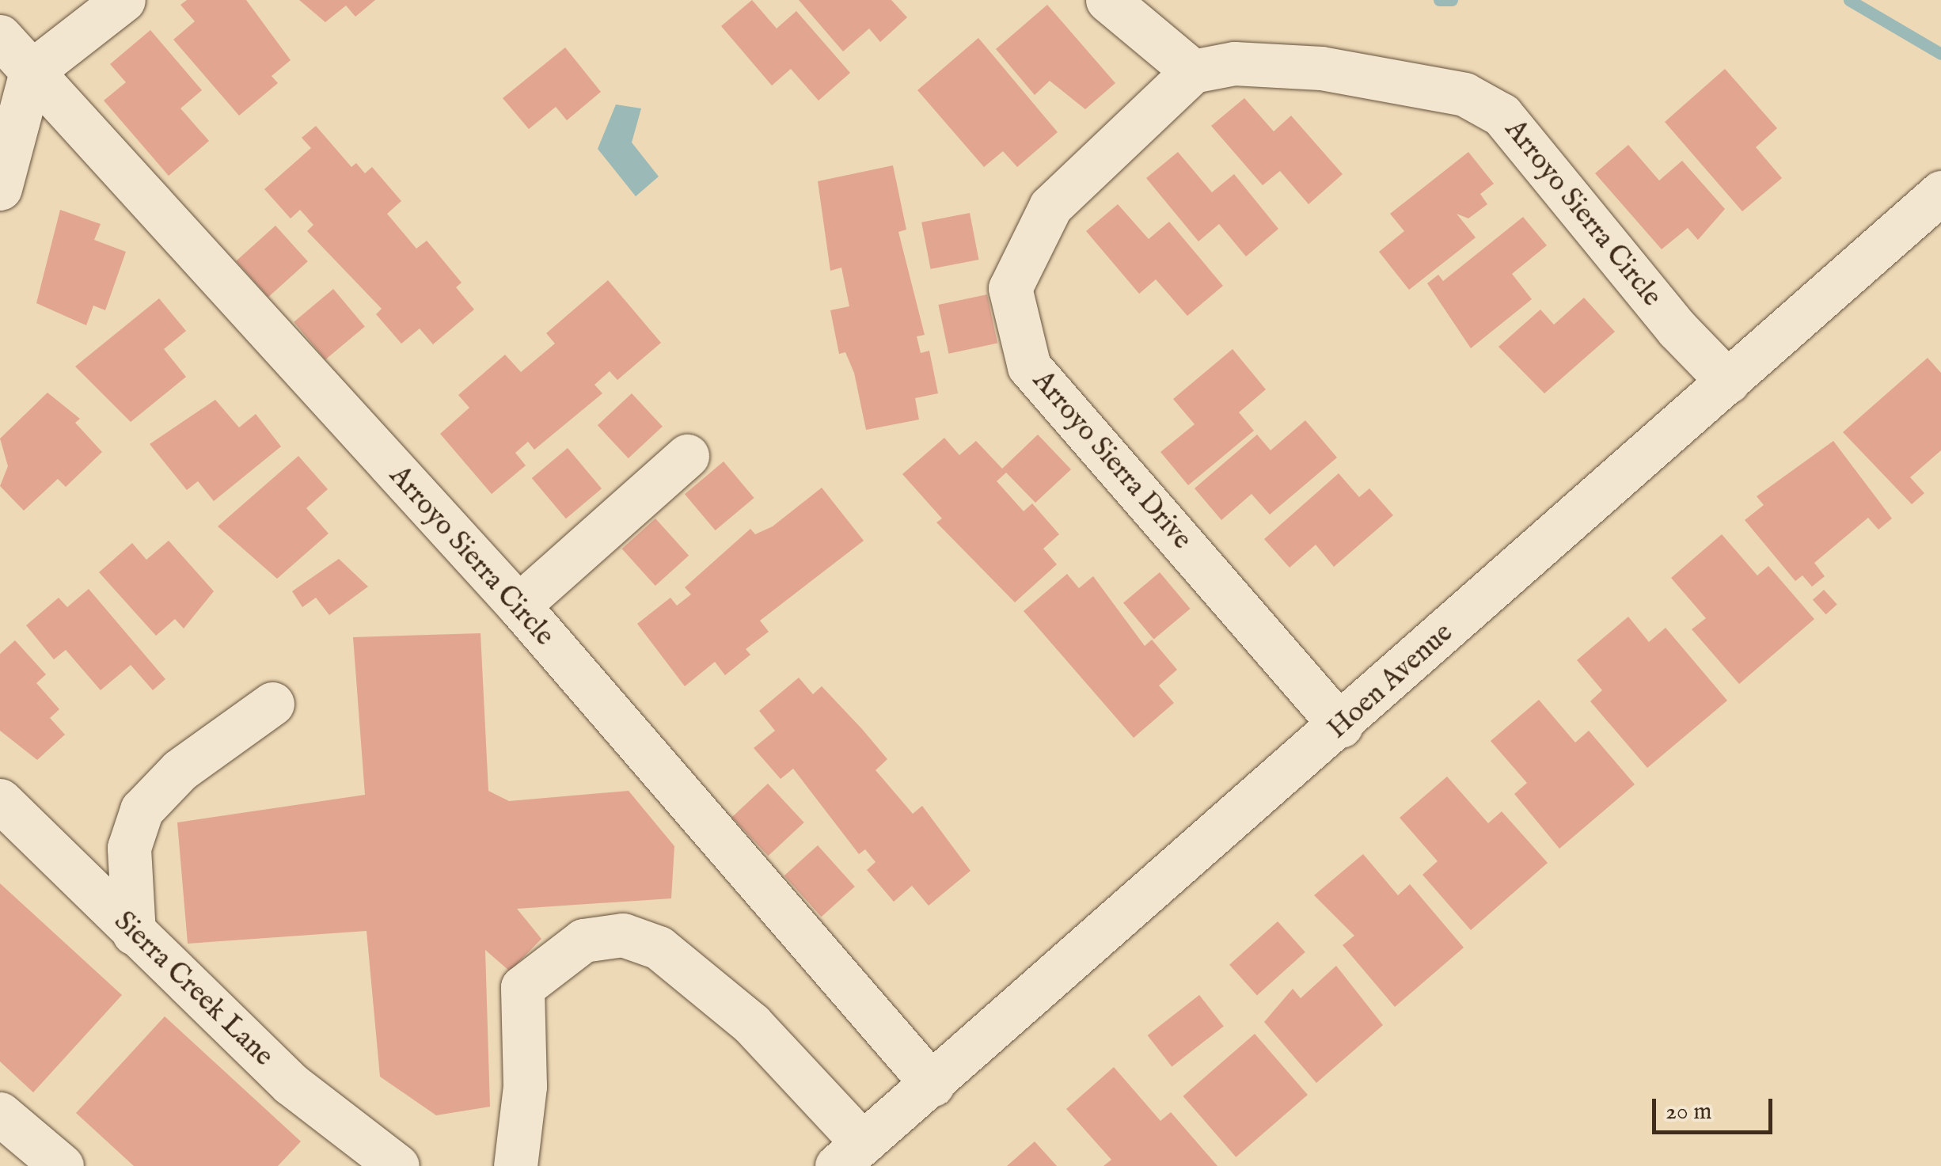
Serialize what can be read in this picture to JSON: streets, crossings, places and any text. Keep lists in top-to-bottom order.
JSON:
{
  "streets": {
    "street": [
      "Arroyo Sierra Circle",
      "Arroyo Sierra Drive",
      "Hoen Avenue",
      "Sierra Creek Lane"
    ]
  },
  "crossings": [
    ["Arroyo Sierra Circle", "Arroyo Sierra Drive"],
    ["Arroyo Sierra Circle", "Hoen Avenue"],
    ["Arroyo Sierra Drive", "Hoen Avenue"]
  ],
  "scale_bar": "20 m"
}
